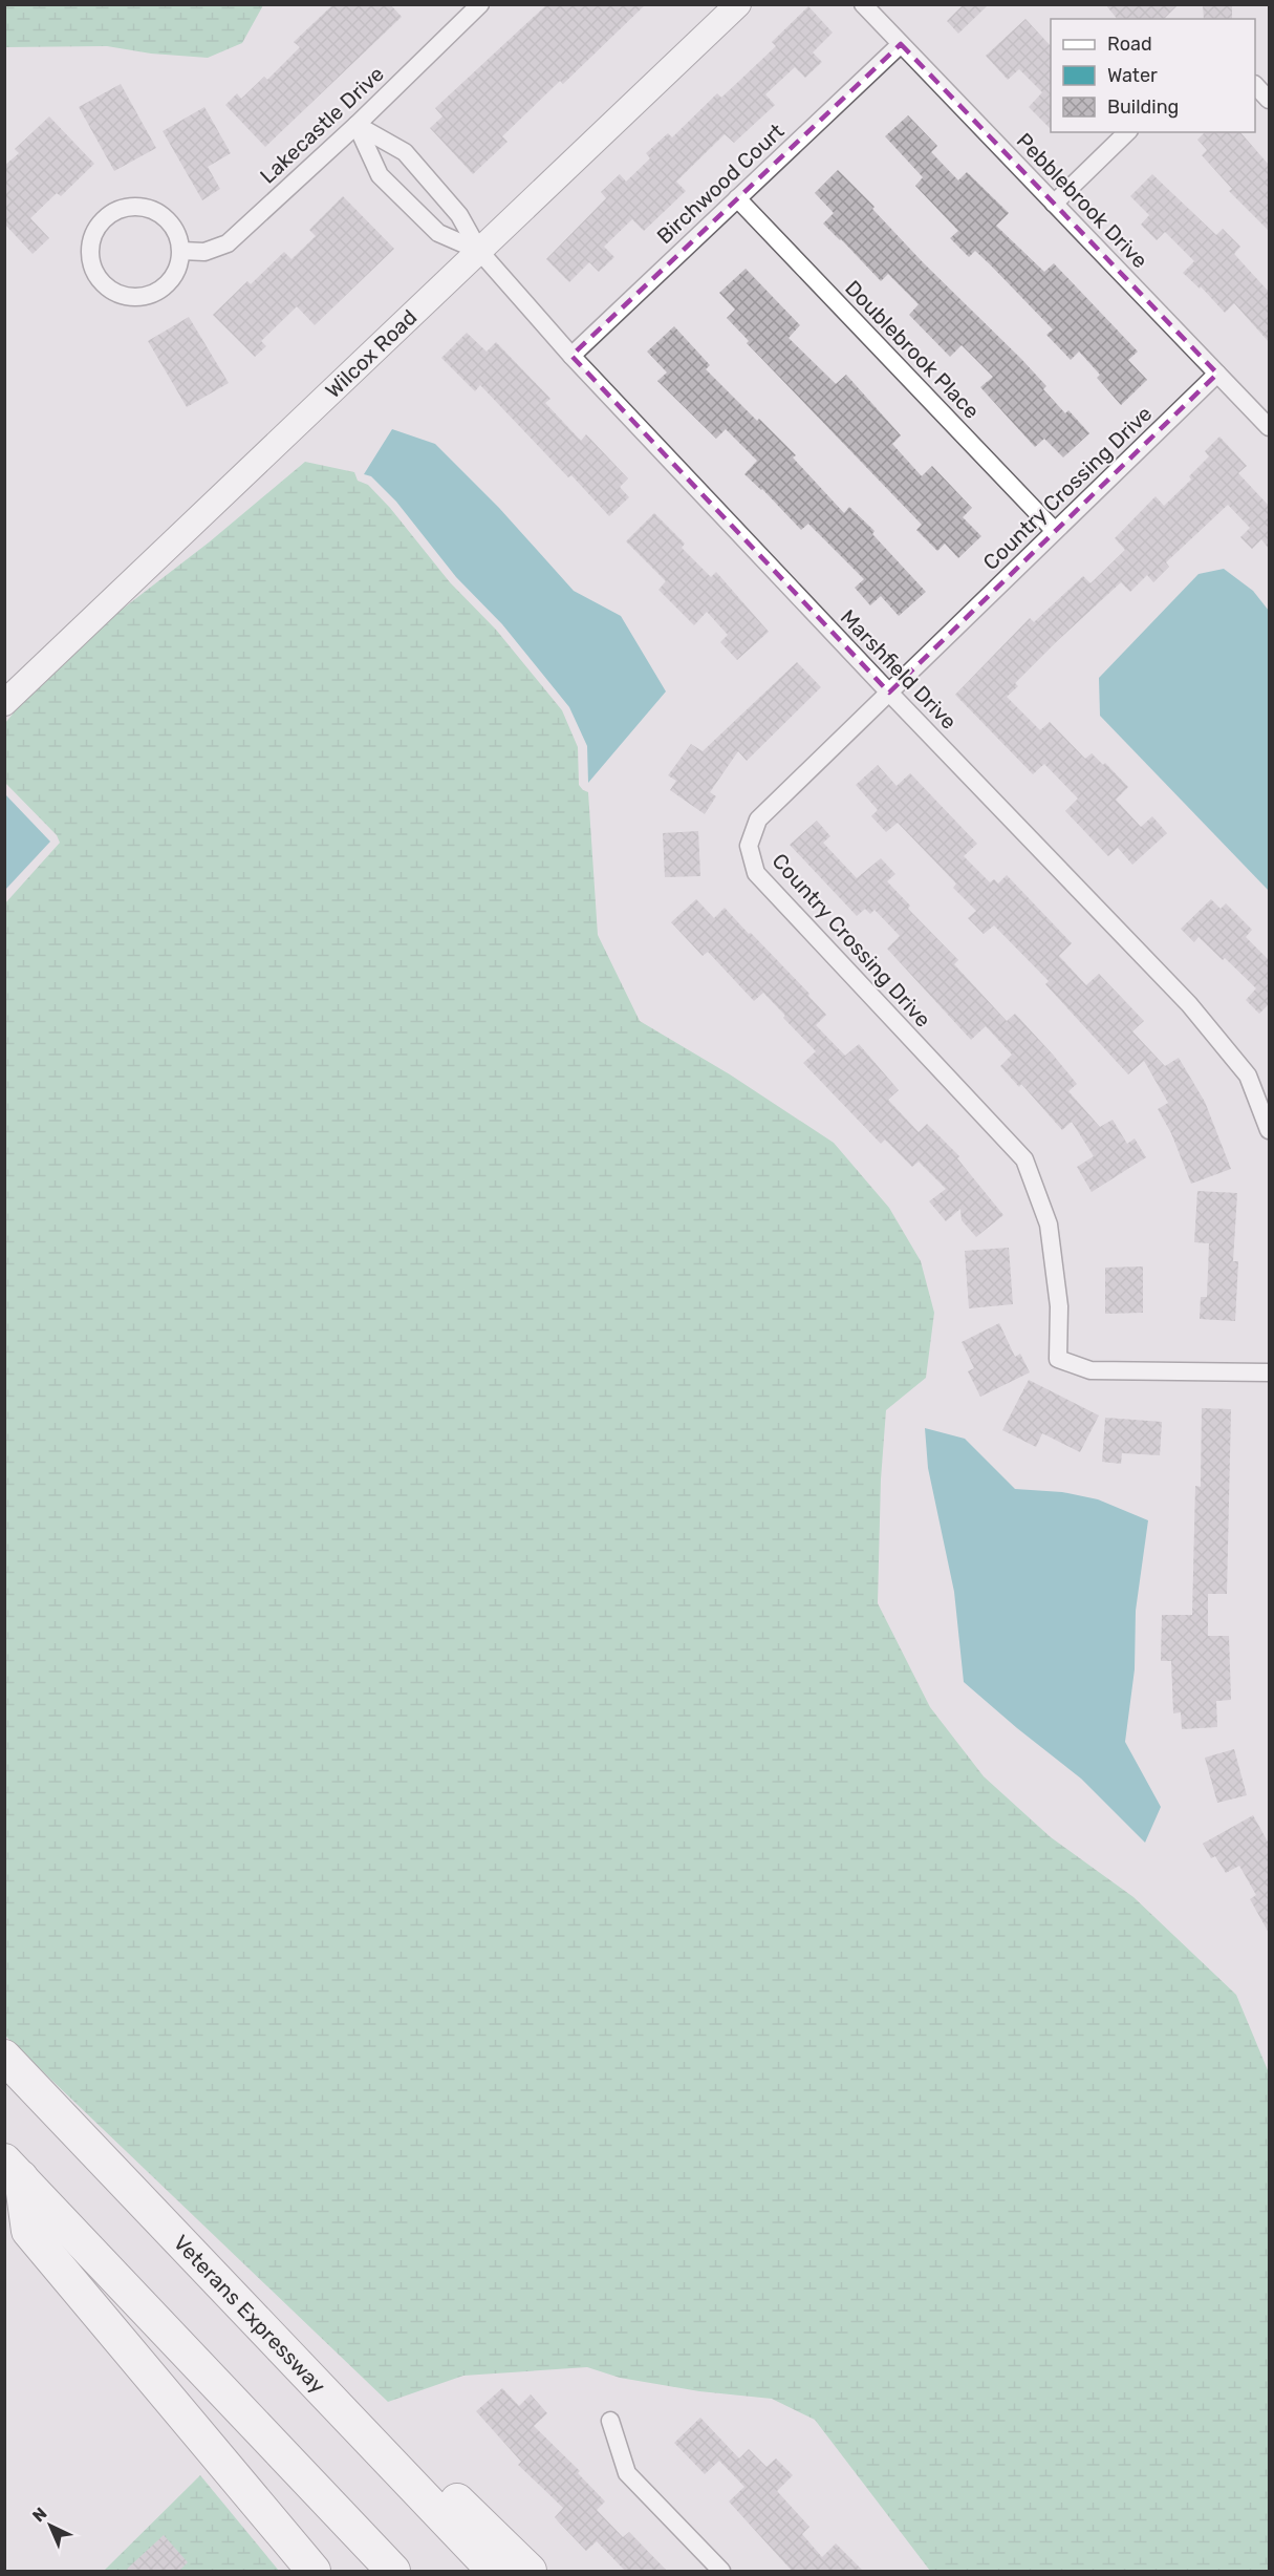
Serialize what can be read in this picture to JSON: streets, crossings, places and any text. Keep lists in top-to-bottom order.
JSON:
{
  "streets": {
    "highway": ["Veterans Expressway"],
    "street": [
      "Lakecastle Drive",
      "Birchwood Court",
      "Pebblebrook Drive",
      "Doublebrook Place",
      "Wilcox Road",
      "Country Crossing Drive",
      "Marshfield Drive"
    ]
  },
  "crossings": [
    ["Lakecastle Drive", "Marshfield Drive"],
    ["Birchwood Court", "Pebblebrook Drive"],
    ["Birchwood Court", "Doublebrook Place"],
    ["Birchwood Court", "Marshfield Drive"],
    ["Pebblebrook Drive", "Country Crossing Drive"],
    ["Doublebrook Place", "Country Crossing Drive"],
    ["Wilcox Road", "Marshfield Drive"],
    ["Country Crossing Drive", "Marshfield Drive"]
  ],
  "legend": ["Road", "Water", "Building"],
  "north": "top left"
}
